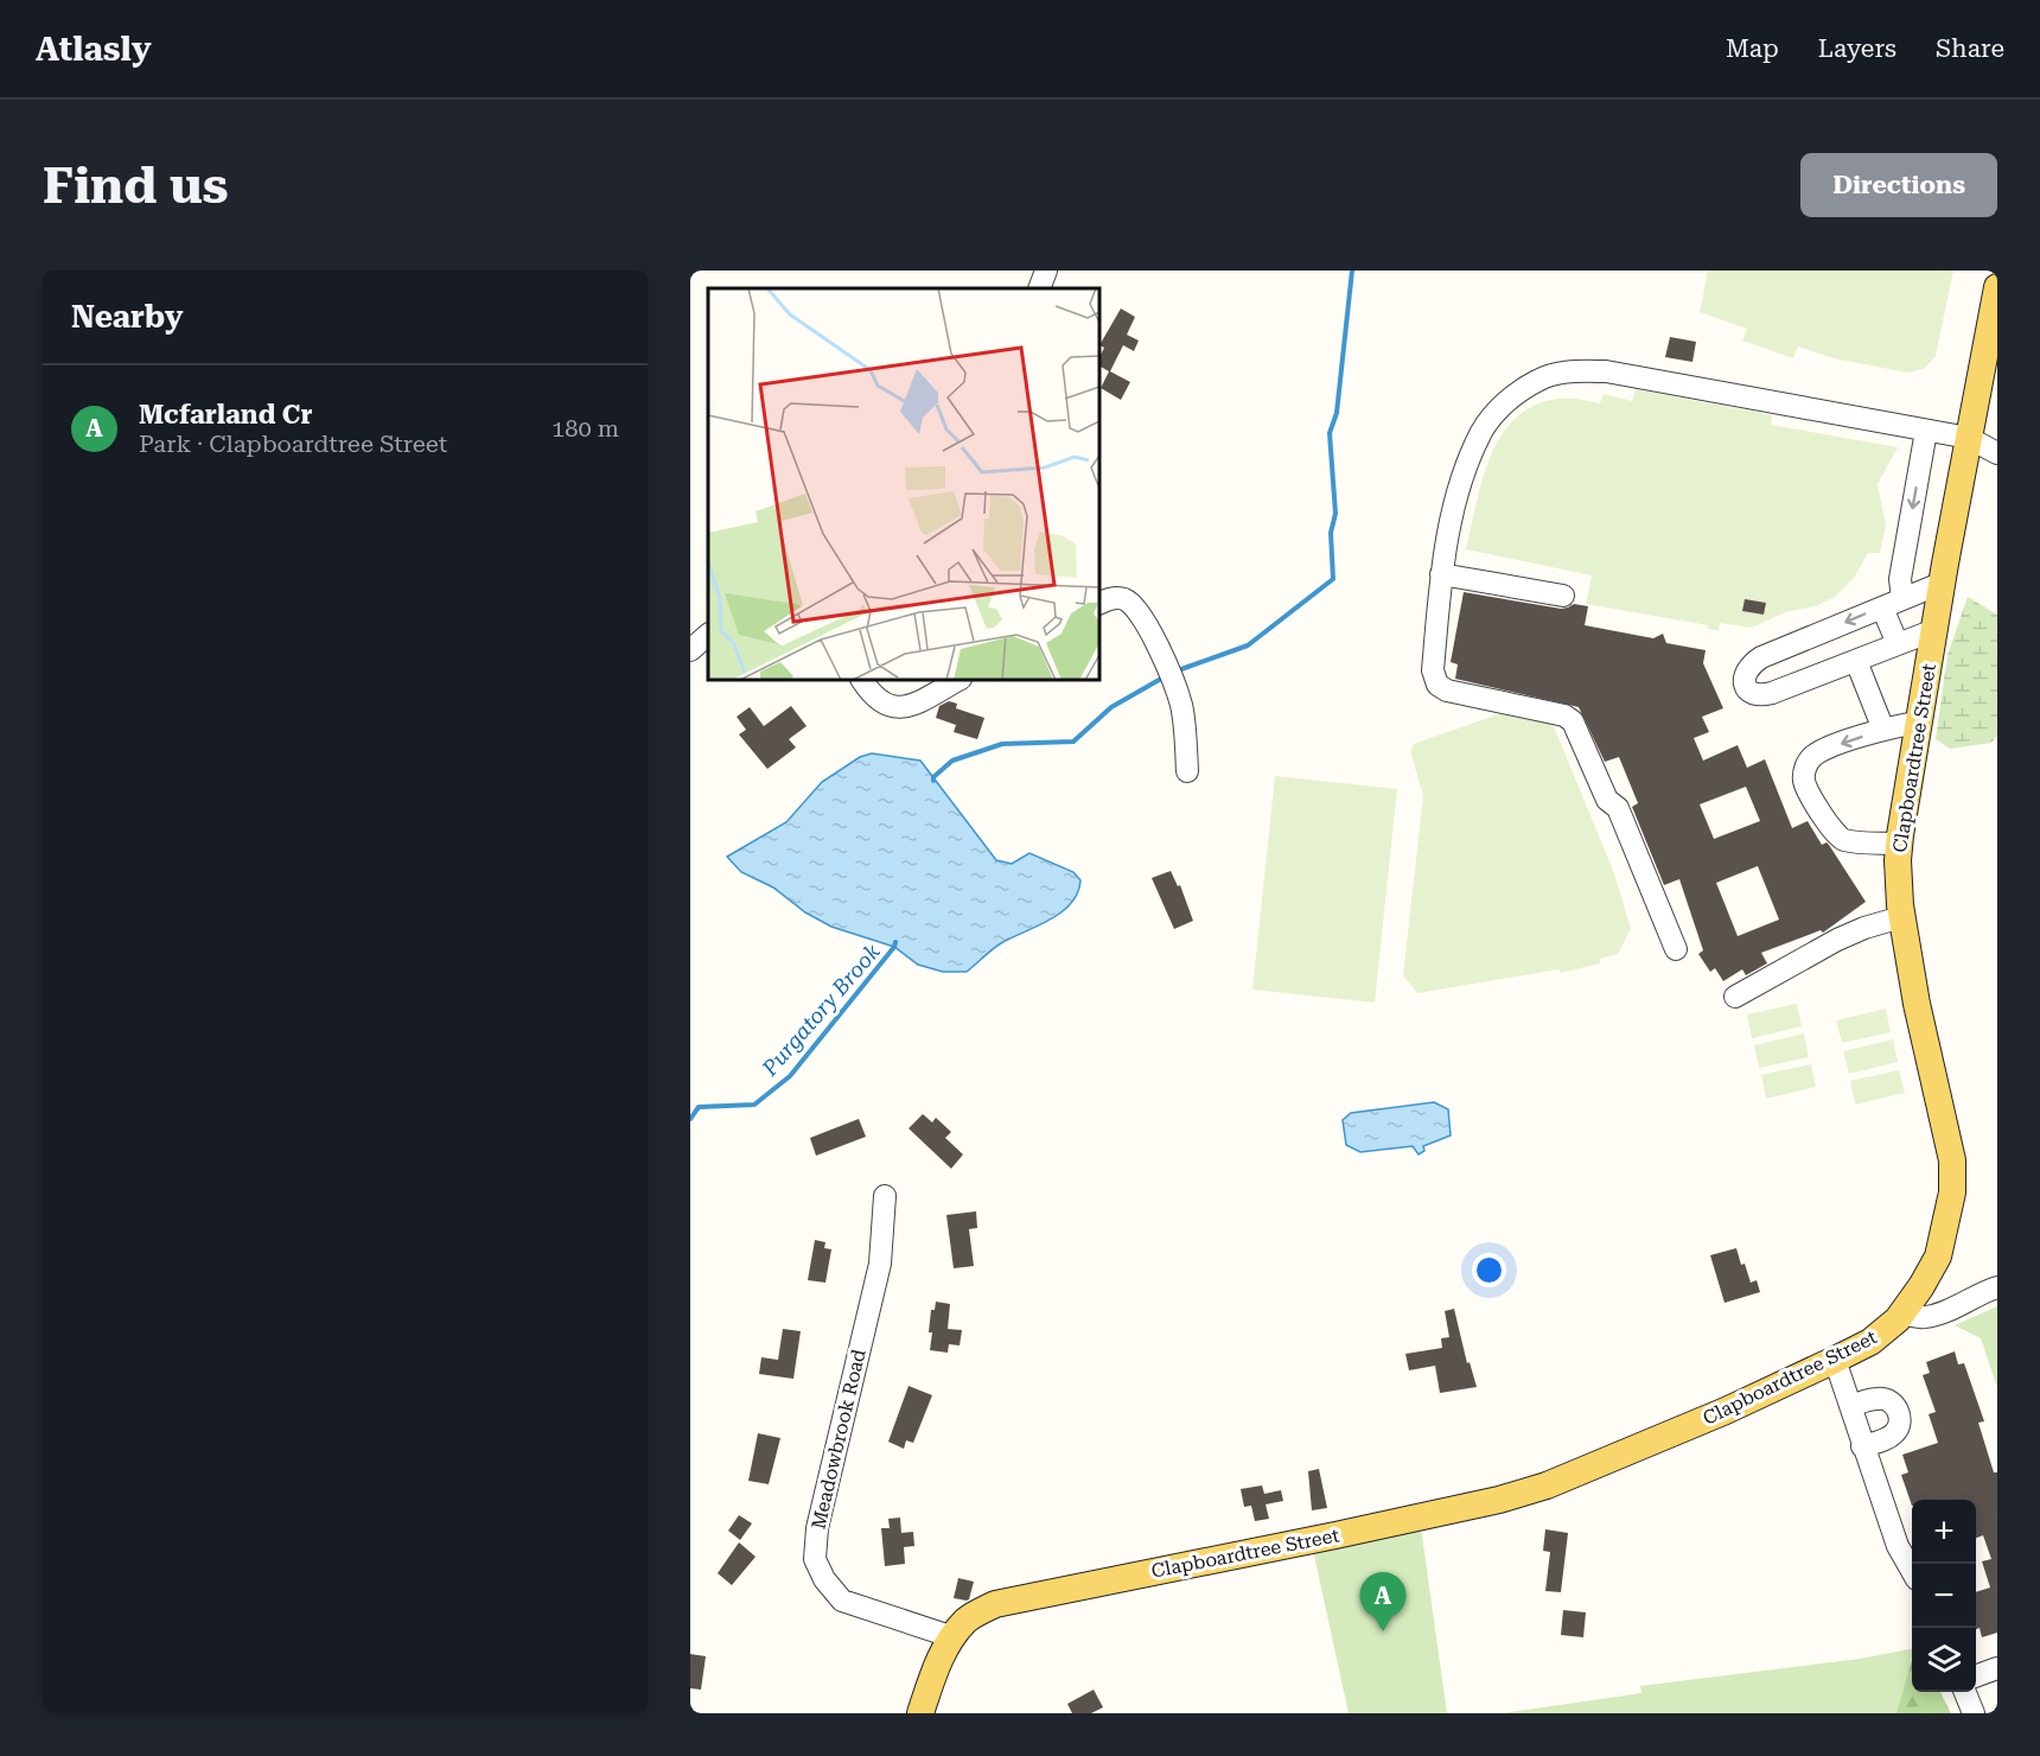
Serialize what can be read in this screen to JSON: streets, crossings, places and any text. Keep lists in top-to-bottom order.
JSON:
{
  "streets": {
    "main road": ["Clapboardtree Street"],
    "street": ["Meadowbrook Road"]
  },
  "crossings": [
    ["Clapboardtree Street", "Meadowbrook Road"]
  ],
  "water": ["Purgatory Brook"],
  "page": {
    "header": "Atlasly",
    "nav": ["Map", "Layers", "Share"],
    "buttons": "Directions",
    "title": "Find us",
    "heading": "Nearby",
    "list": [
      {
        "mark": "A",
        "name": "Mcfarland Cr",
        "note": "Park · Clapboardtree Street",
        "value": "180 m"
      }
    ],
    "map_buttons": ["+", "−"],
    "pins": "A"
  }
}
